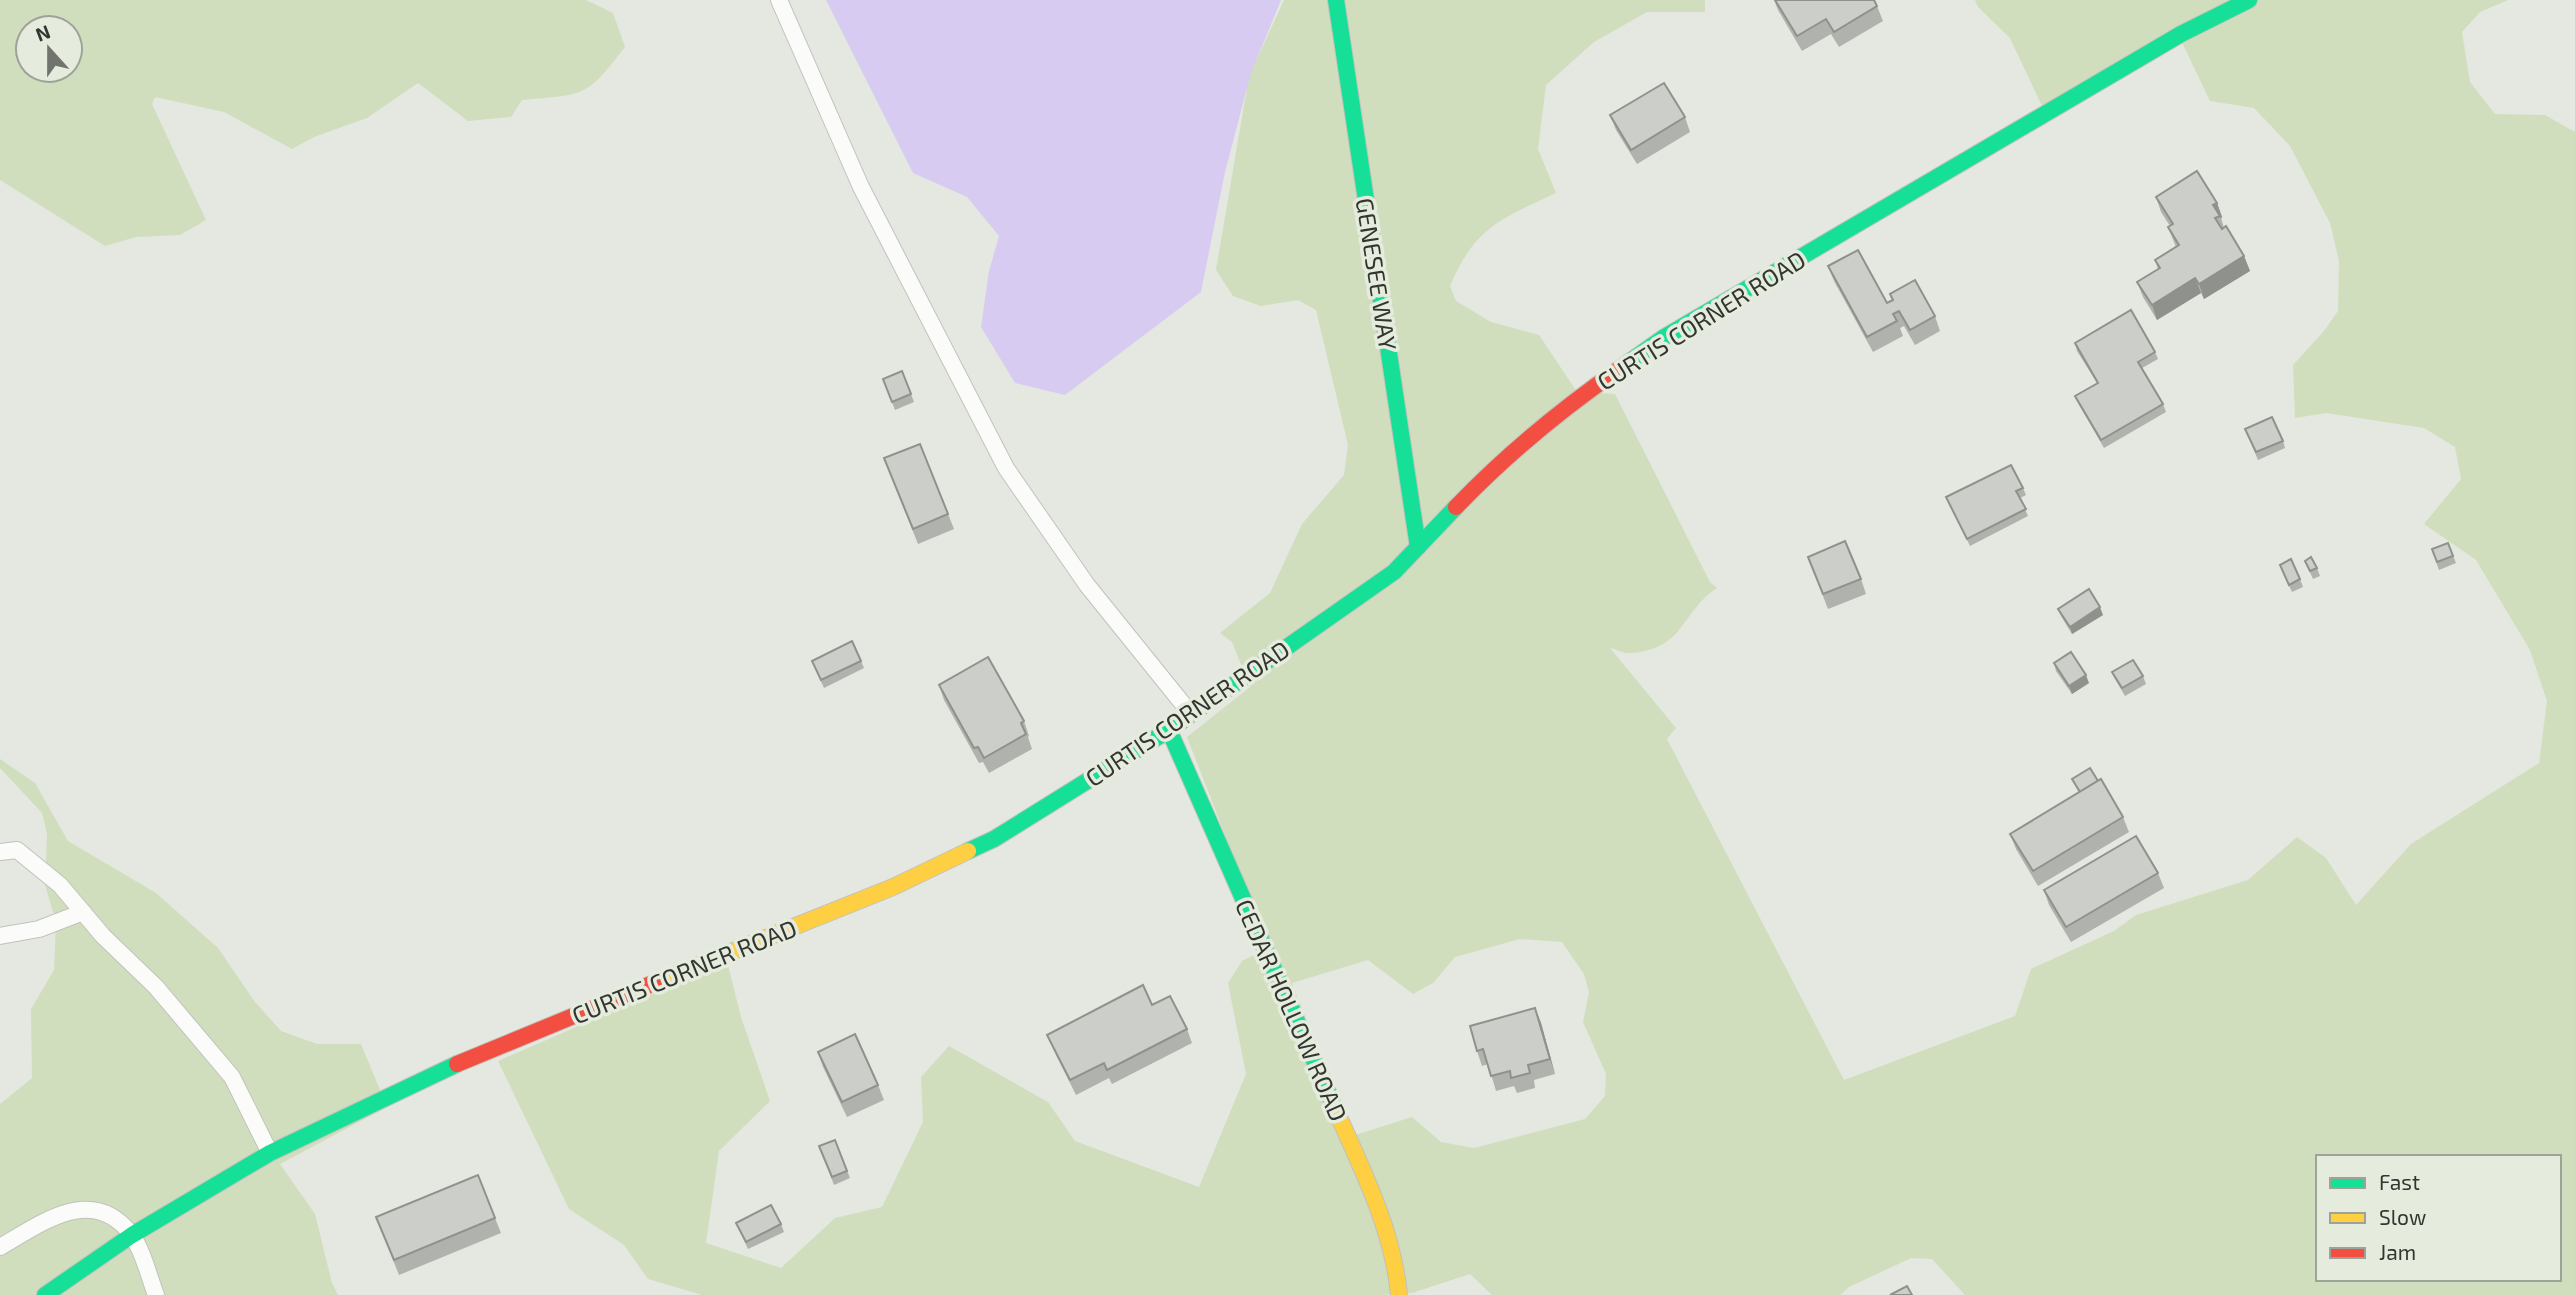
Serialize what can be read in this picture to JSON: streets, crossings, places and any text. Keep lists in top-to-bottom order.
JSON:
{
  "streets": {
    "street": ["GENESEE WAY", "CURTIS CORNER ROAD", "CEDAR HOLLOW ROAD"]
  },
  "crossings": [
    ["GENESEE WAY", "CURTIS CORNER ROAD"],
    ["CURTIS CORNER ROAD", "CEDAR HOLLOW ROAD"]
  ],
  "legend": ["Fast", "Slow", "Jam"],
  "north": "top"
}
